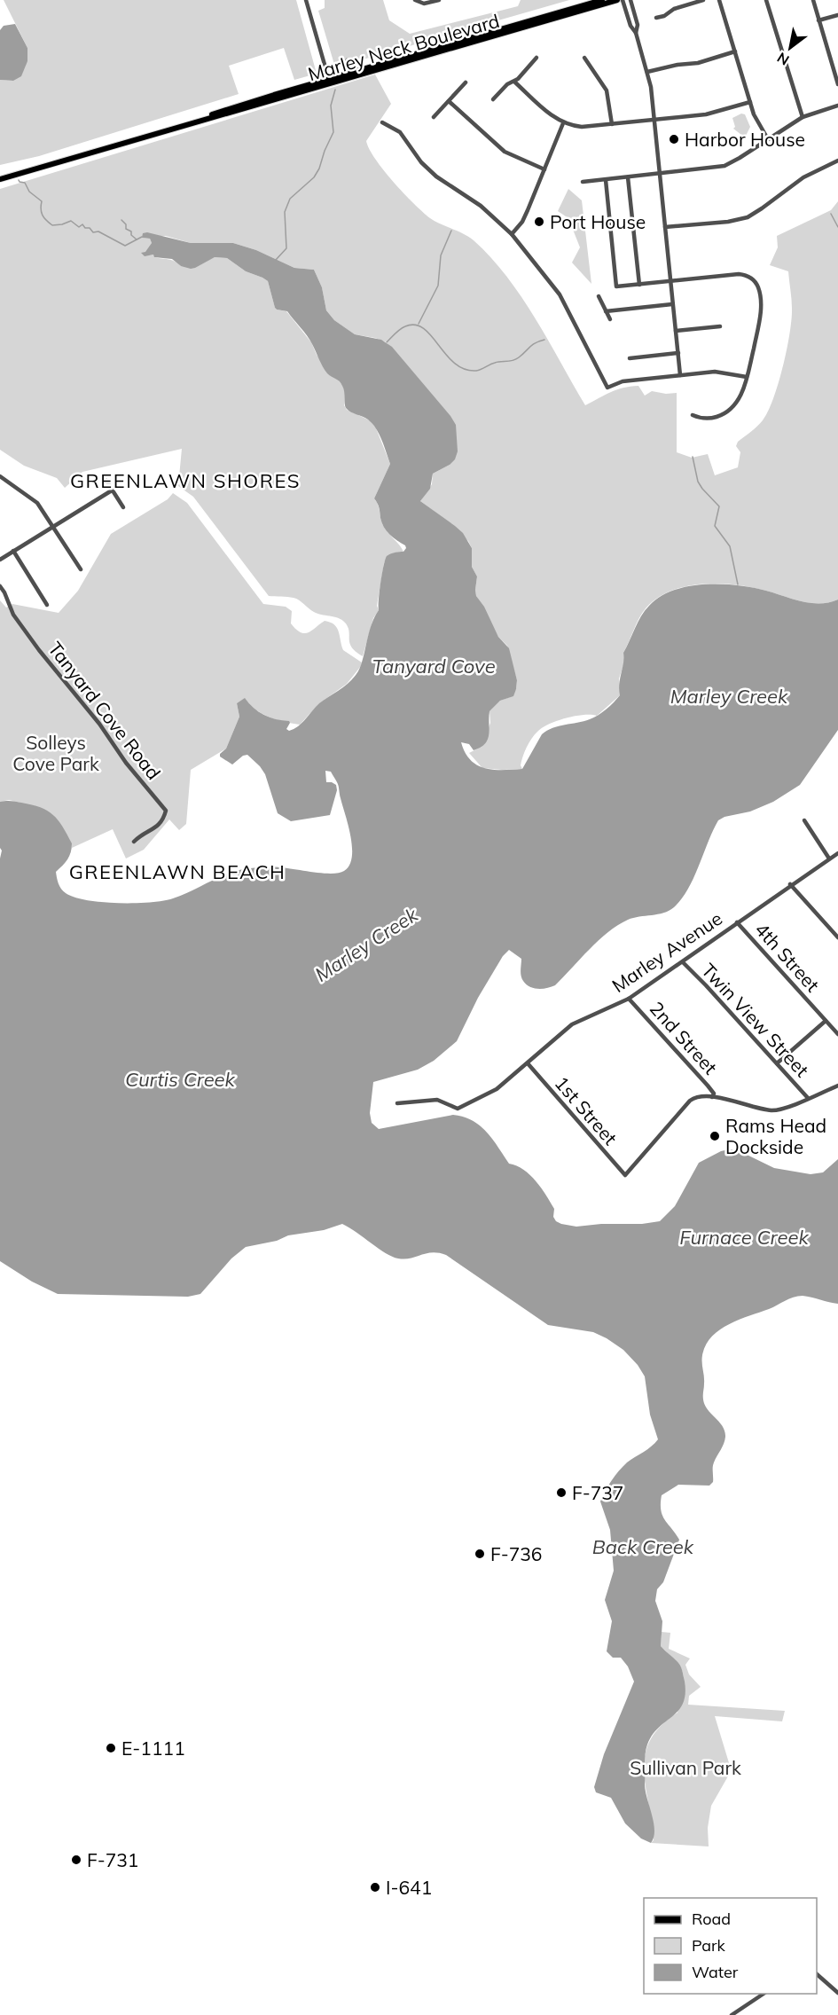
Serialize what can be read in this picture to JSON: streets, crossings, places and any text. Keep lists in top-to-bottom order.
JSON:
{
  "streets": {
    "main road": ["Marley Neck Boulevard"],
    "street": [
      "Tanyard Cove Road",
      "Marley Avenue",
      "4th Street",
      "Twin View Street",
      "2nd Street",
      "1st Street"
    ]
  },
  "crossings": [
    ["Marley Avenue", "4th Street"],
    ["Marley Avenue", "Twin View Street"],
    ["Marley Avenue", "2nd Street"],
    ["Marley Avenue", "1st Street"],
    ["2nd Street", "1st Street"]
  ],
  "districts": ["GREENLAWN SHORES", "GREENLAWN BEACH"],
  "water": [
    "Tanyard Cove",
    "Marley Creek",
    "Curtis Creek",
    "Furnace Creek",
    "Back Creek"
  ],
  "parks": ["Solleys Cove Park", "Sullivan Park"],
  "places": [
    "Harbor House",
    "Port House",
    "Rams Head Dockside",
    "F-737",
    "F-736",
    "E-1111",
    "F-731",
    "I-641"
  ],
  "legend": ["Road", "Park", "Water"],
  "north": "bottom left"
}
